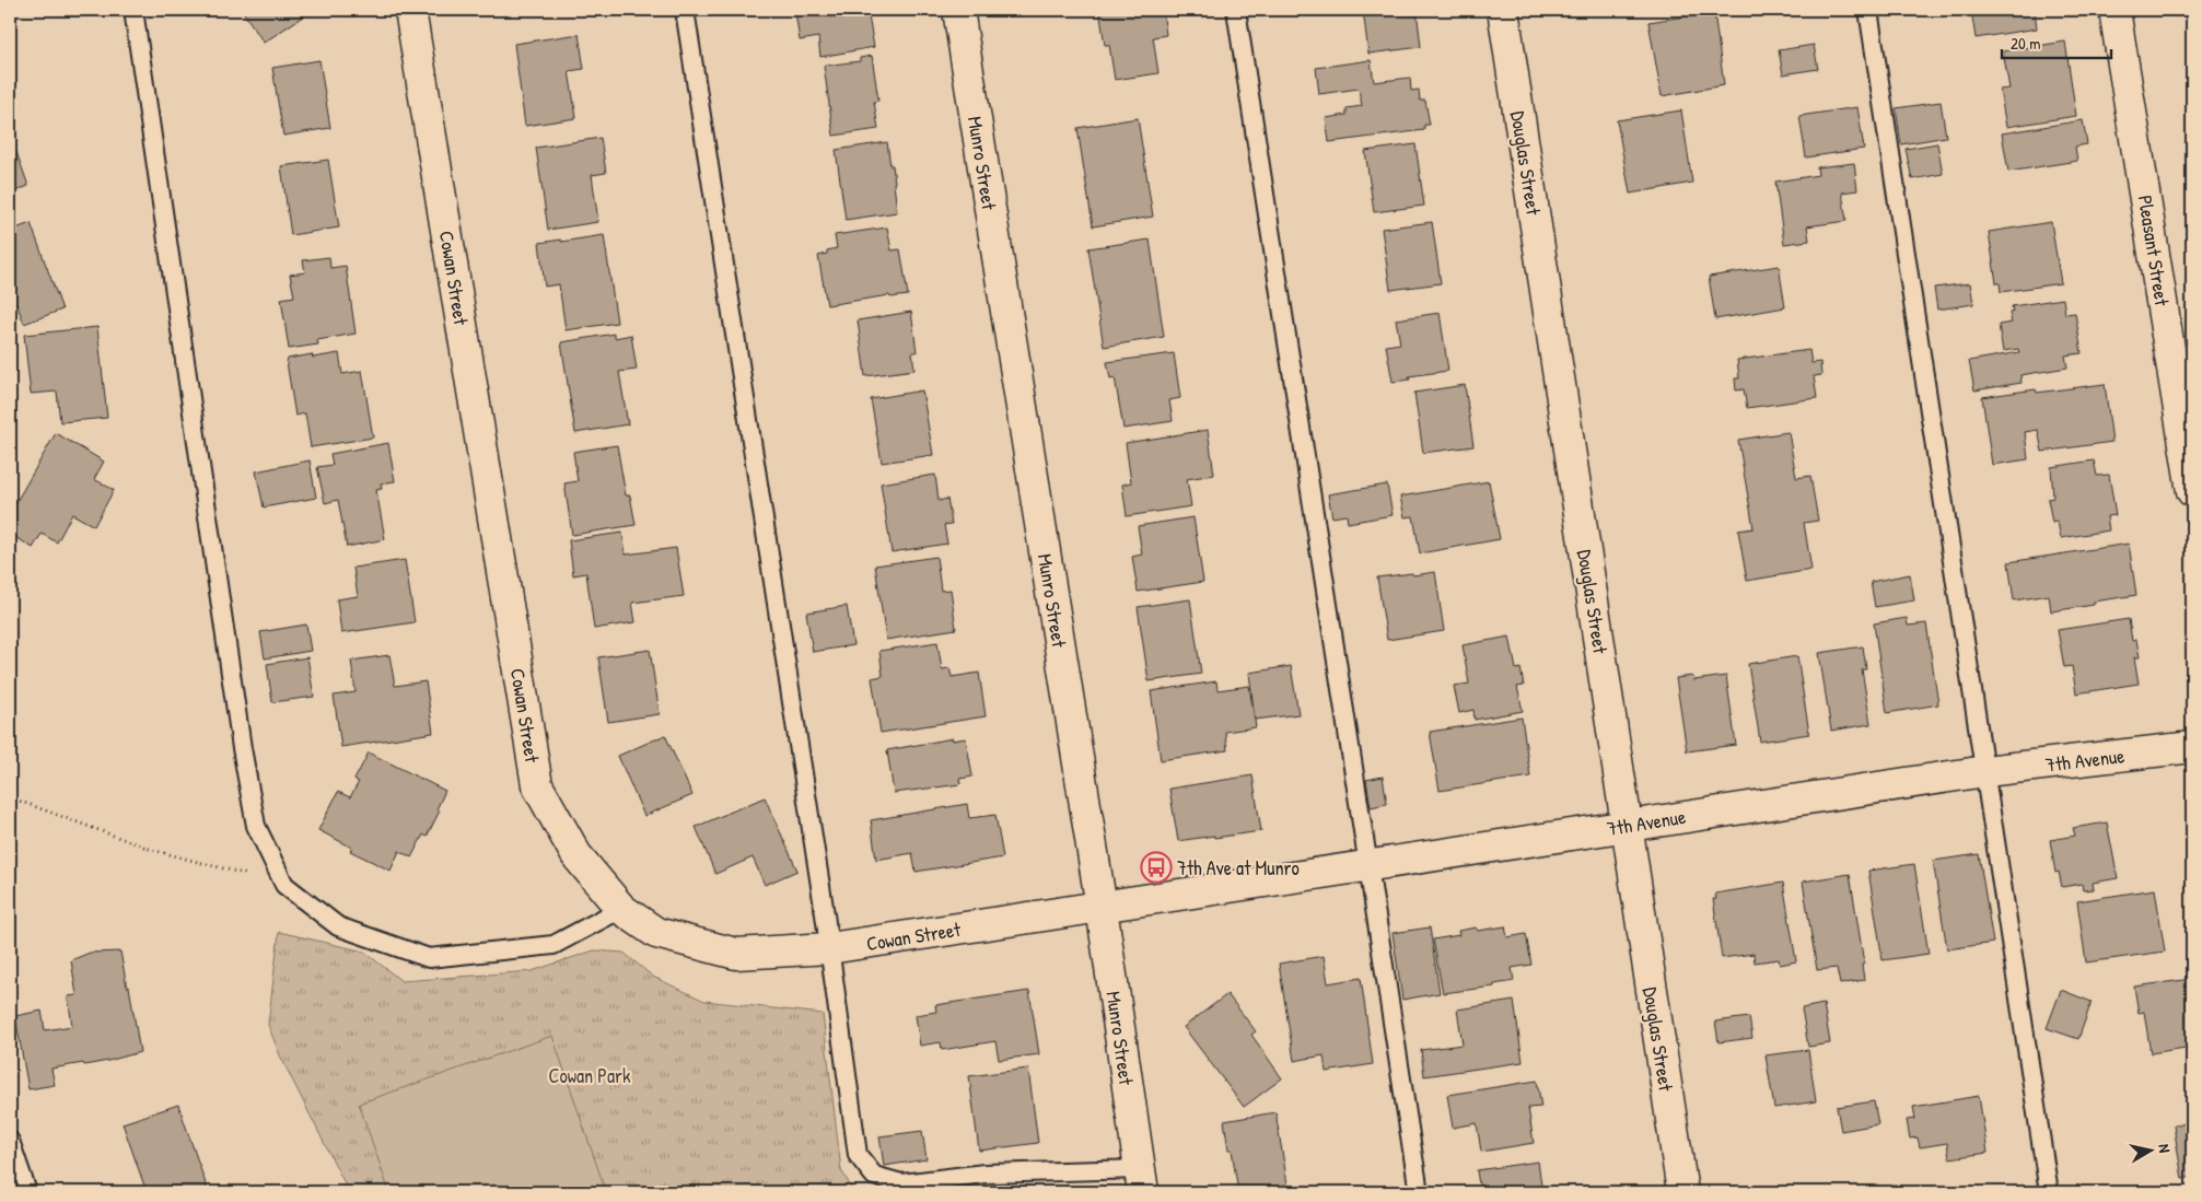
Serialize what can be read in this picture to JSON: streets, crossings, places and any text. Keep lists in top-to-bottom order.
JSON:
{
  "streets": {
    "street": [
      "Munro Street",
      "Douglas Street",
      "Pleasant Street",
      "Cowan Street",
      "7th Avenue"
    ]
  },
  "crossings": [
    ["Munro Street", "Cowan Street"],
    ["Munro Street", "7th Avenue"],
    ["Douglas Street", "7th Avenue"],
    ["Cowan Street", "7th Avenue"]
  ],
  "parks": ["Cowan Park"],
  "places": {
    "bus stop": ["7th Ave at Munro"]
  },
  "scale_bar": "20 m",
  "north": "right"
}
